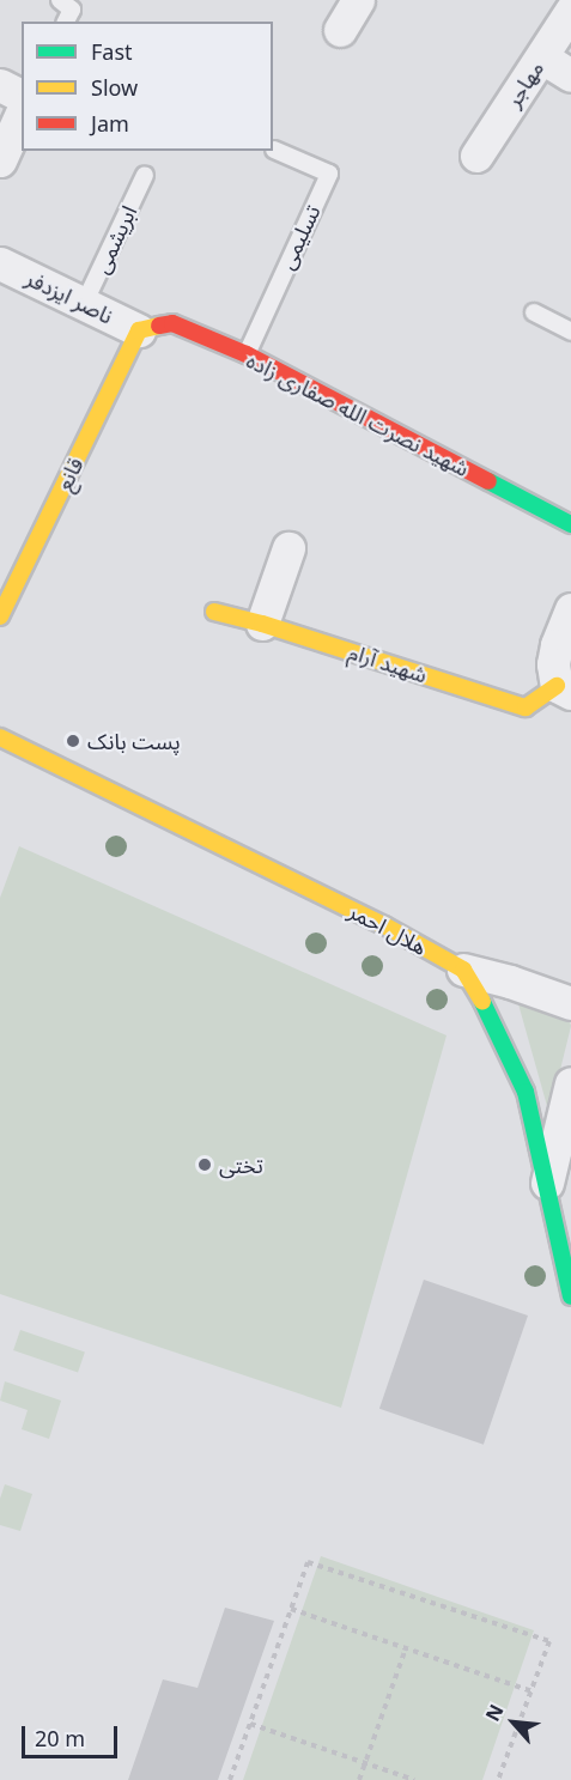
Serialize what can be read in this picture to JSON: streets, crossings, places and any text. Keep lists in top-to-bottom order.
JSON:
{
  "streets": {
    "street": [
      "مهاجر",
      "ناصر ایزدفر",
      "شهید نصرت الله صفاری زاده",
      "قانع",
      "شهید آرام",
      "هلال احمر"
    ],
    "lane": ["تسلیمی", "ابریشمی"]
  },
  "crossings": [
    ["تسلیمی", "شهید نصرت الله صفاری زاده"],
    ["ابریشمی", "ناصر ایزدفر"],
    ["ناصر ایزدفر", "شهید نصرت الله صفاری زاده"],
    ["ناصر ایزدفر", "قانع"],
    ["شهید نصرت الله صفاری زاده", "قانع"]
  ],
  "places": ["پست بانک", "تختی"],
  "legend": ["Fast", "Slow", "Jam"],
  "scale_bar": "20 m",
  "north": "top left"
}
